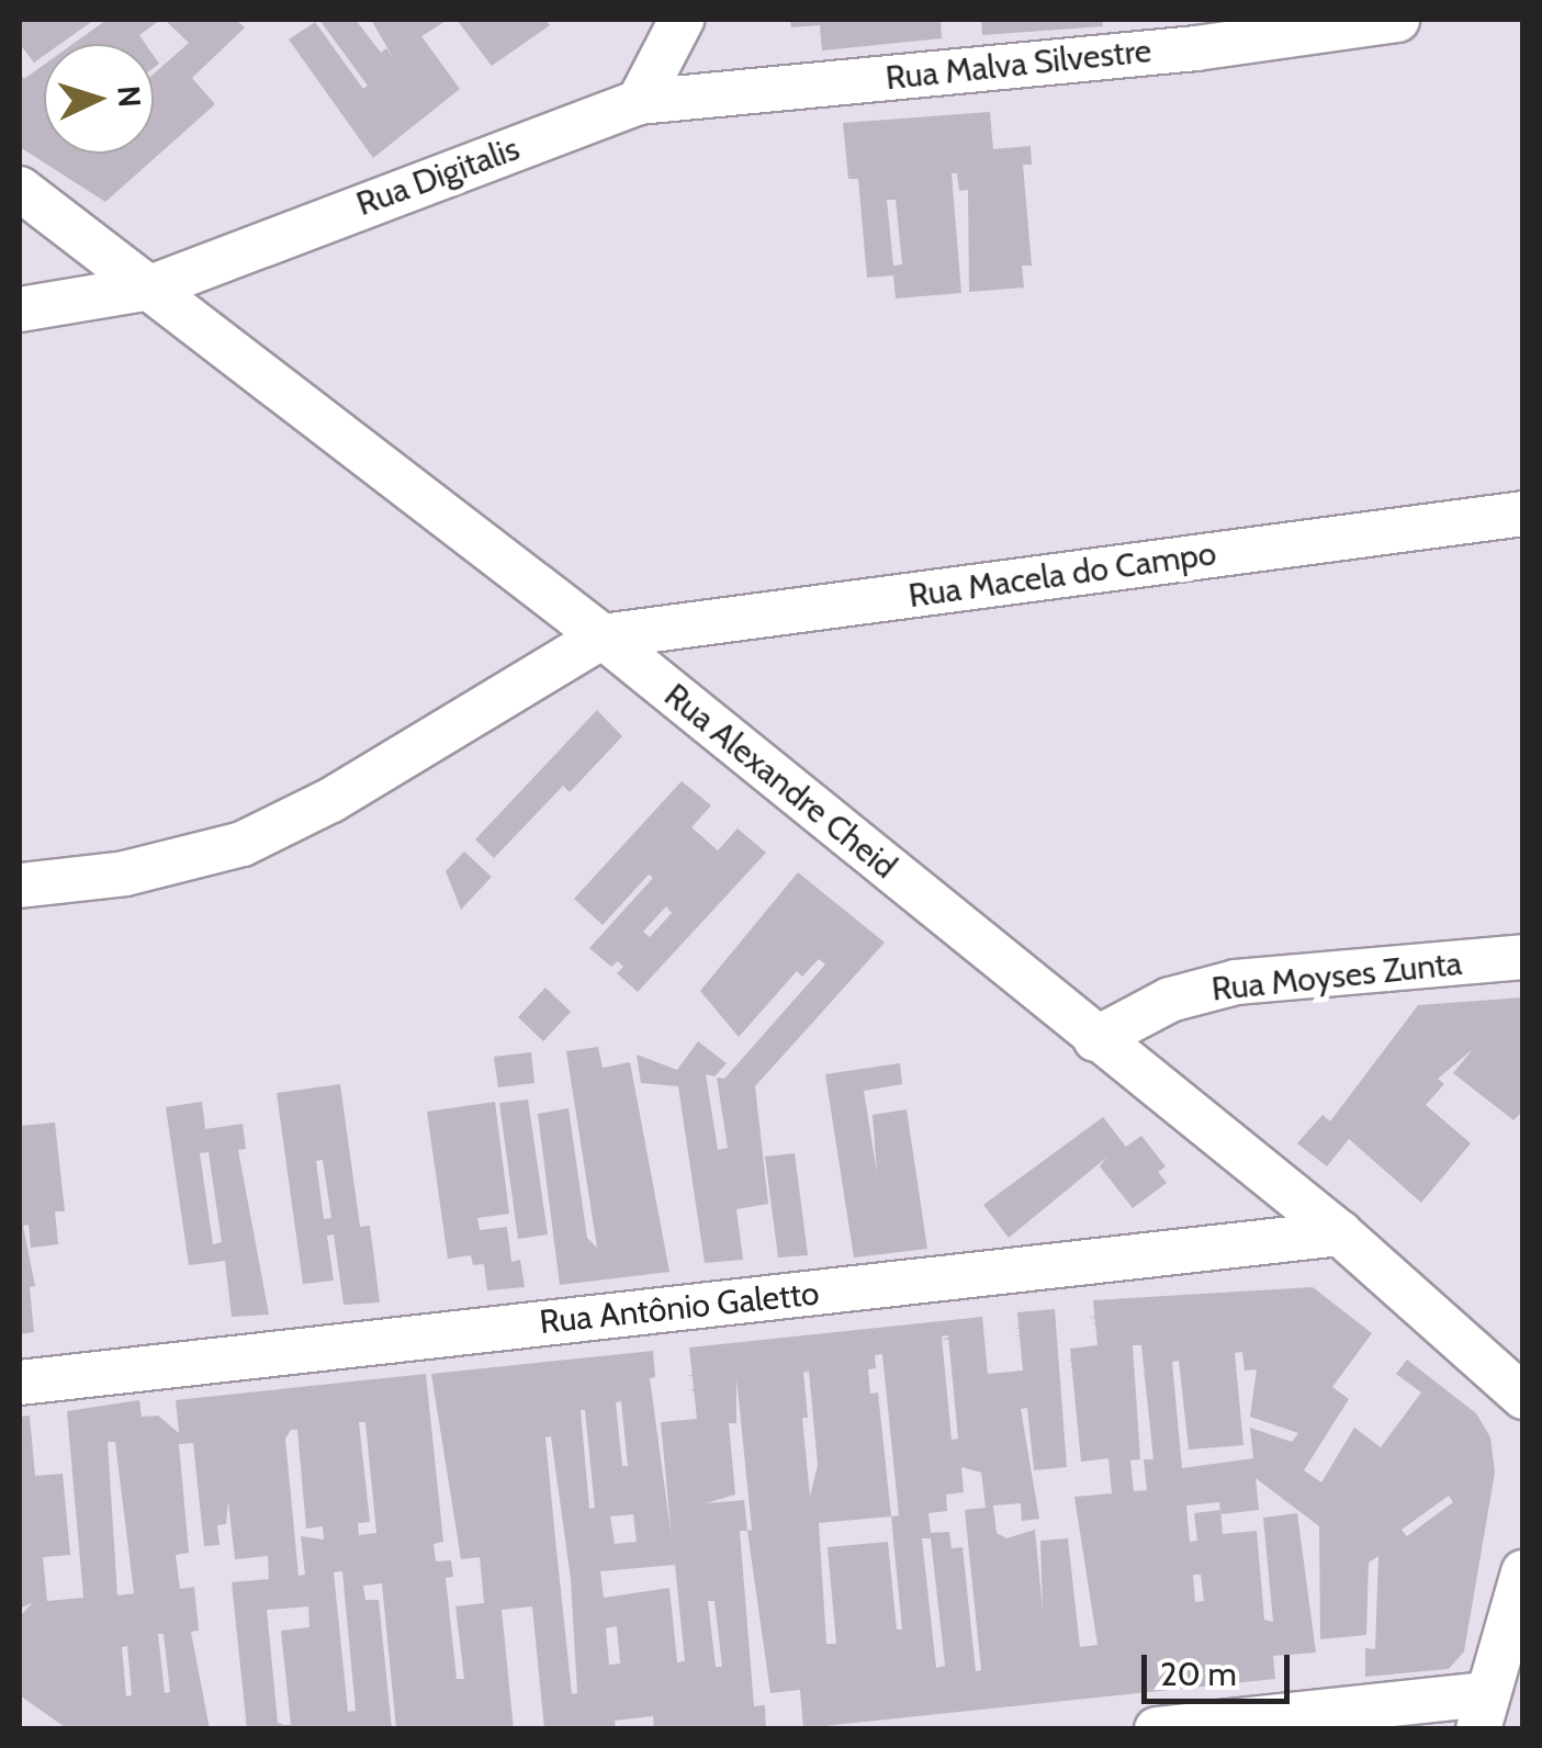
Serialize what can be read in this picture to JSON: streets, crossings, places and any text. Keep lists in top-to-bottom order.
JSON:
{
  "streets": {
    "street": [
      "Rua Malva Silvestre",
      "Rua Digitalis",
      "Rua Macela do Campo",
      "Rua Alexandre Cheid",
      "Rua Moyses Zunta",
      "Rua Antônio Galetto"
    ]
  },
  "crossings": [
    ["Rua Malva Silvestre", "Rua Digitalis"],
    ["Rua Digitalis", "Rua Alexandre Cheid"],
    ["Rua Macela do Campo", "Rua Alexandre Cheid"],
    ["Rua Alexandre Cheid", "Rua Moyses Zunta"],
    ["Rua Alexandre Cheid", "Rua Antônio Galetto"]
  ],
  "scale_bar": "20 m",
  "north": "right"
}
